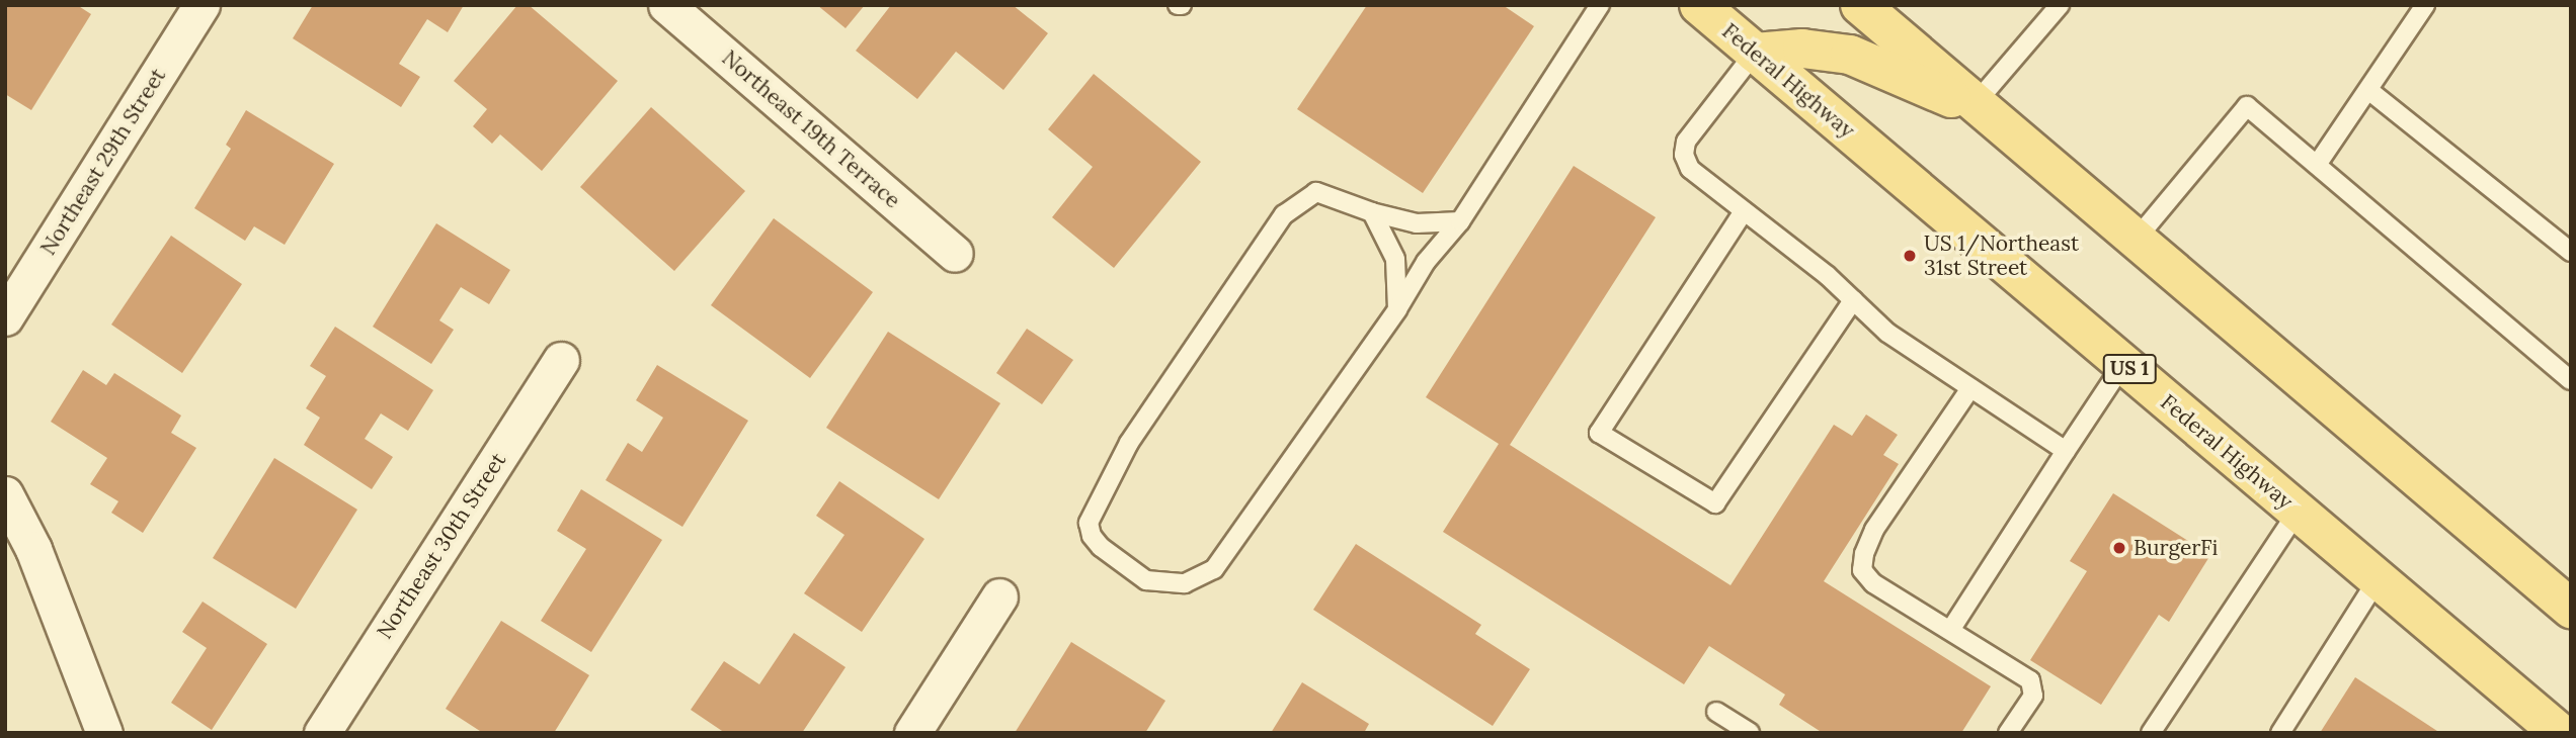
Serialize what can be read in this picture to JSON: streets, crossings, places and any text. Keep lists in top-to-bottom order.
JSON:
{
  "streets": {
    "main road": ["Federal Highway", "US 1"],
    "street": ["Northeast 19th Terrace", "Northeast 29th Street", "Northeast 30th Street"]
  },
  "places": ["US 1/Northeast 31st Street", "BurgerFi"]
}
